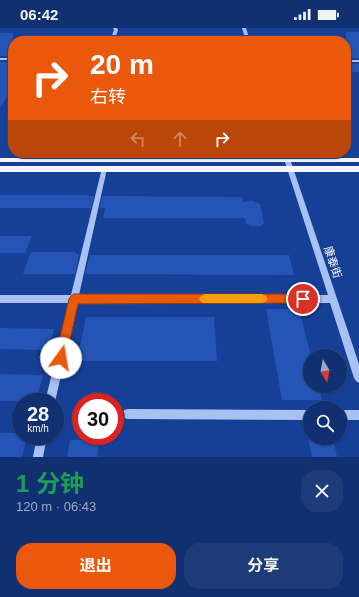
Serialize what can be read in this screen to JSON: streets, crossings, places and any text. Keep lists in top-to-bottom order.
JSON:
{
  "streets": {
    "street": ["康泰街"]
  },
  "north": "bottom",
  "page": {
    "status": "06:42",
    "turn": ["20 m", "右转"],
    "speed": "28 km/h",
    "limit": "30",
    "heading": ["1 分钟", "120 m · 06:43"],
    "buttons": ["退出", "分享"]
  }
}
